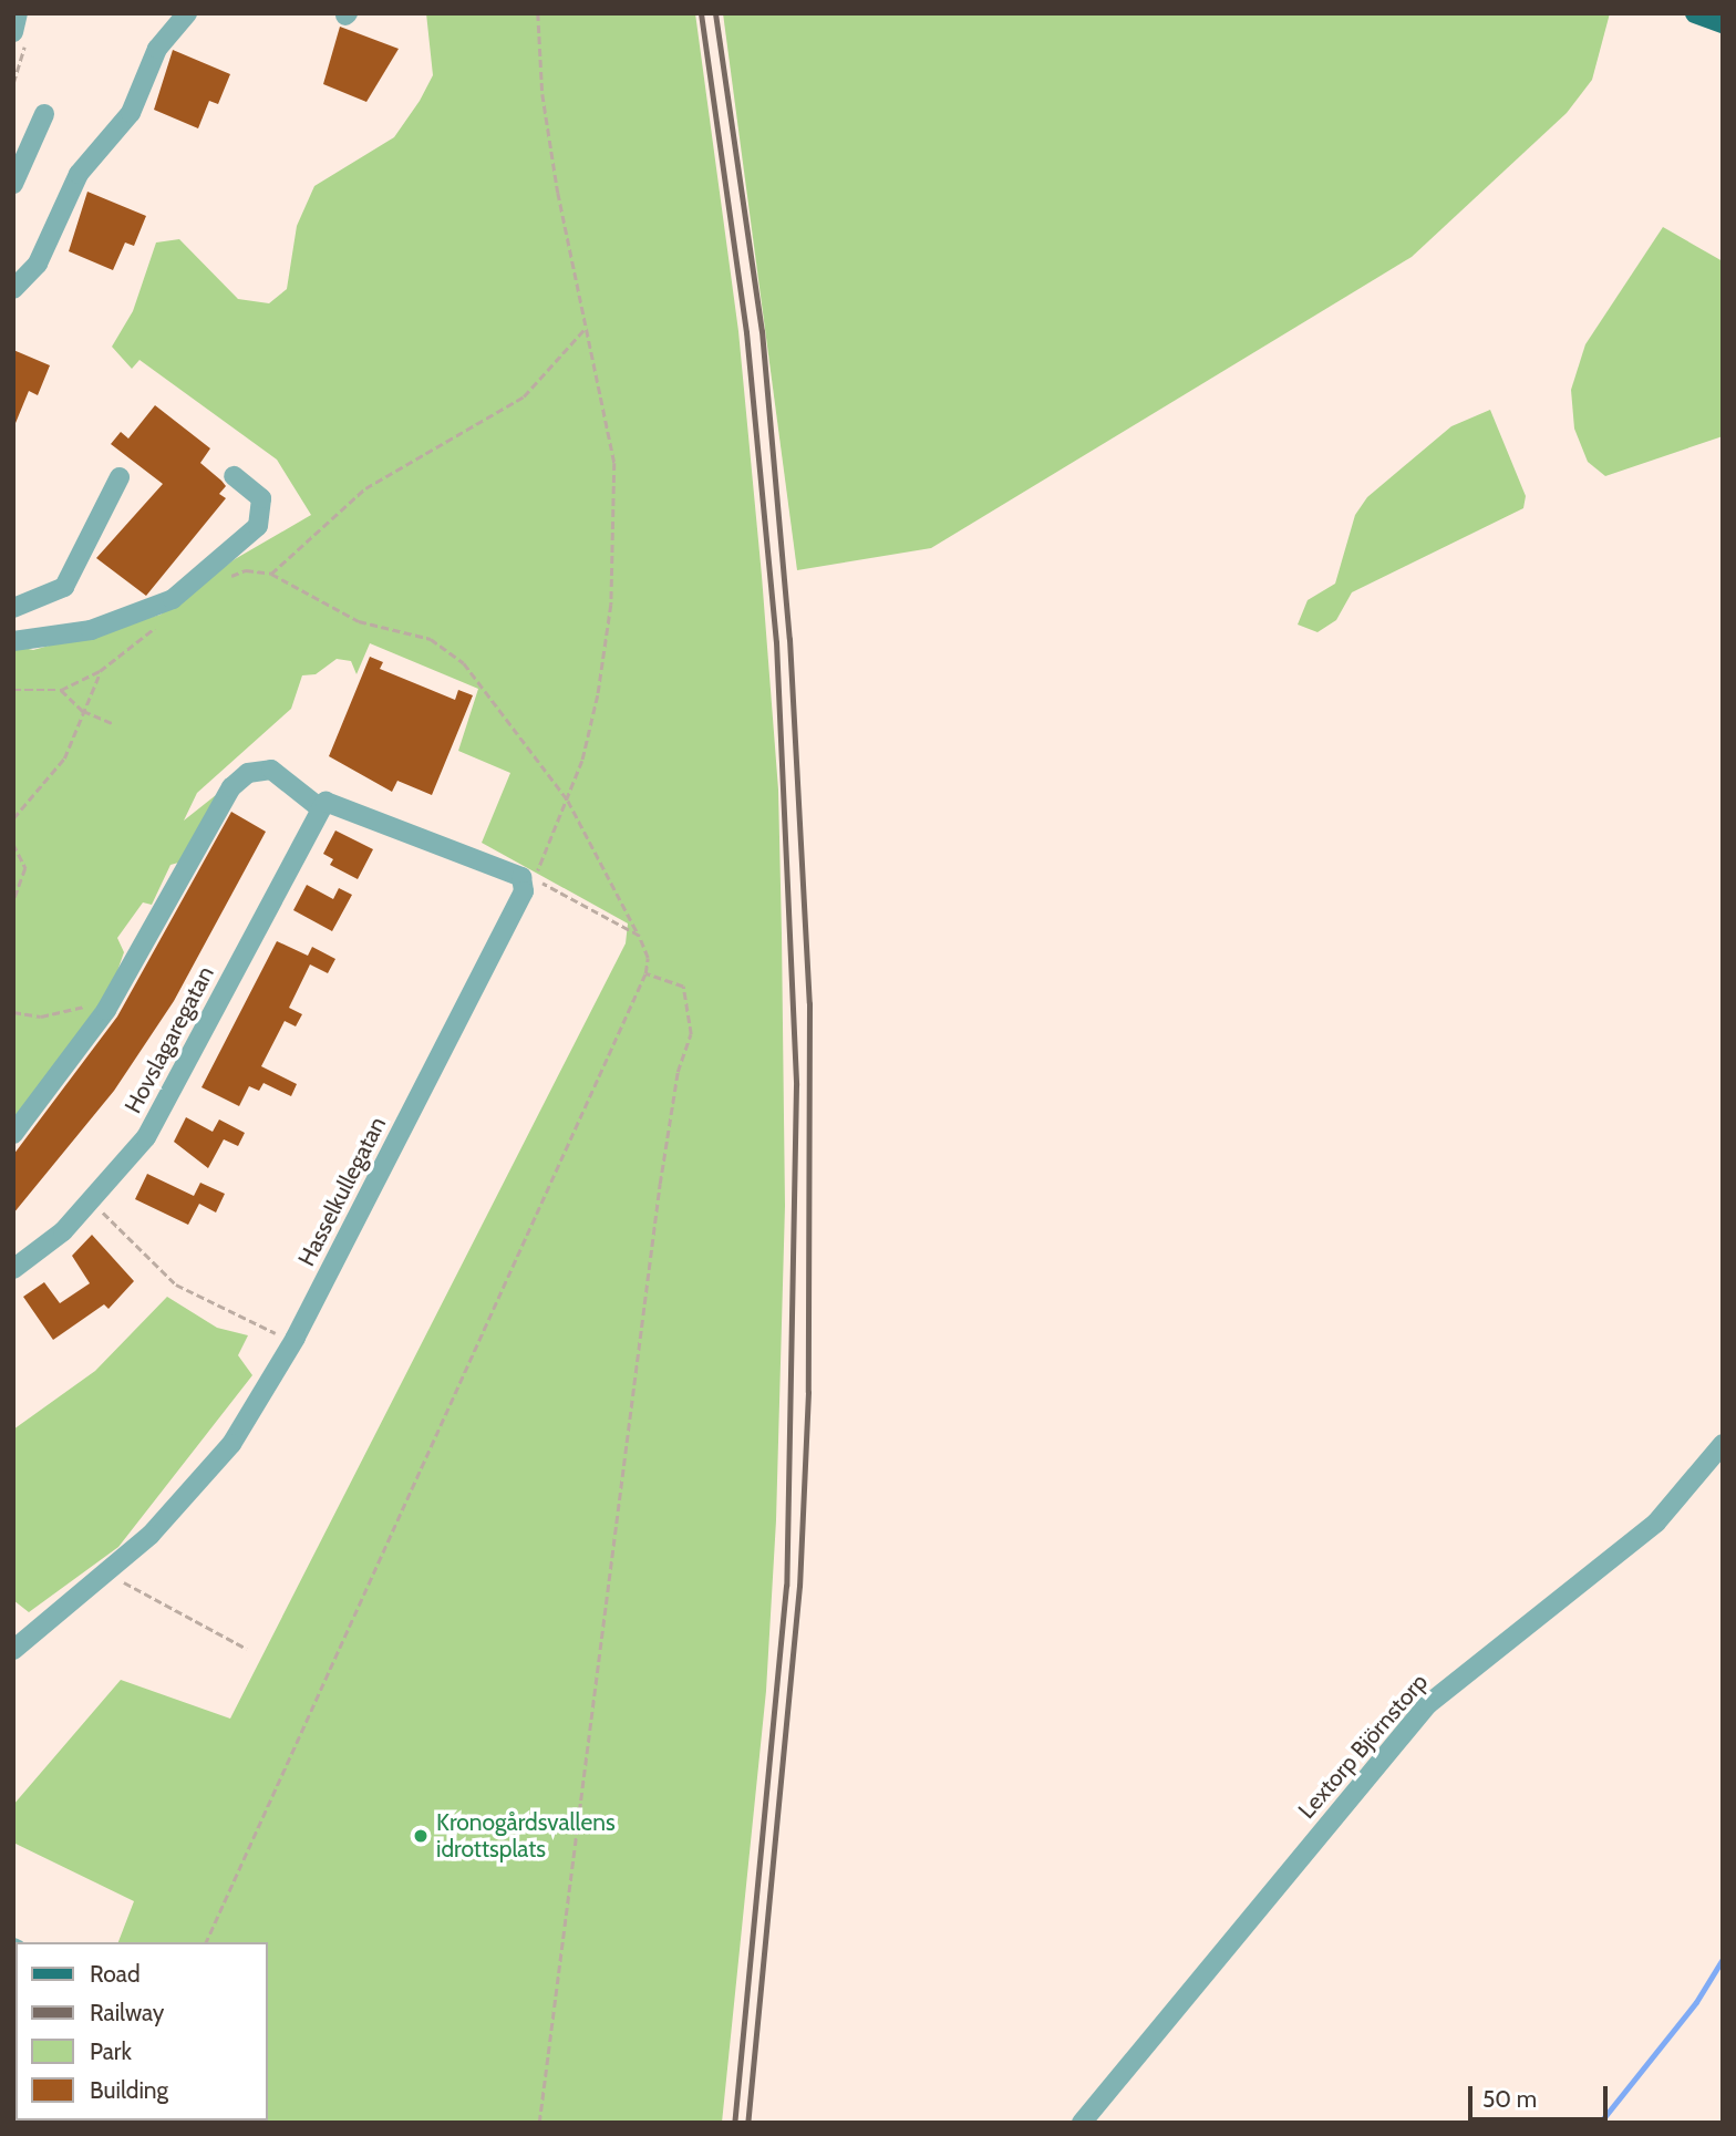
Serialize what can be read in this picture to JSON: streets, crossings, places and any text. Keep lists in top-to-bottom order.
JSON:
{
  "streets": {
    "street": ["Hovslagaregatan", "Hasselkullegatan", "Lextorp Björnstorp"]
  },
  "crossings": [
    ["Hovslagaregatan", "Hasselkullegatan"]
  ],
  "places": ["Kronogårdsvallens idrottsplats"],
  "legend": [
    "Road",
    "Railway",
    "Park",
    "Building"
  ],
  "scale_bar": "50 m"
}
